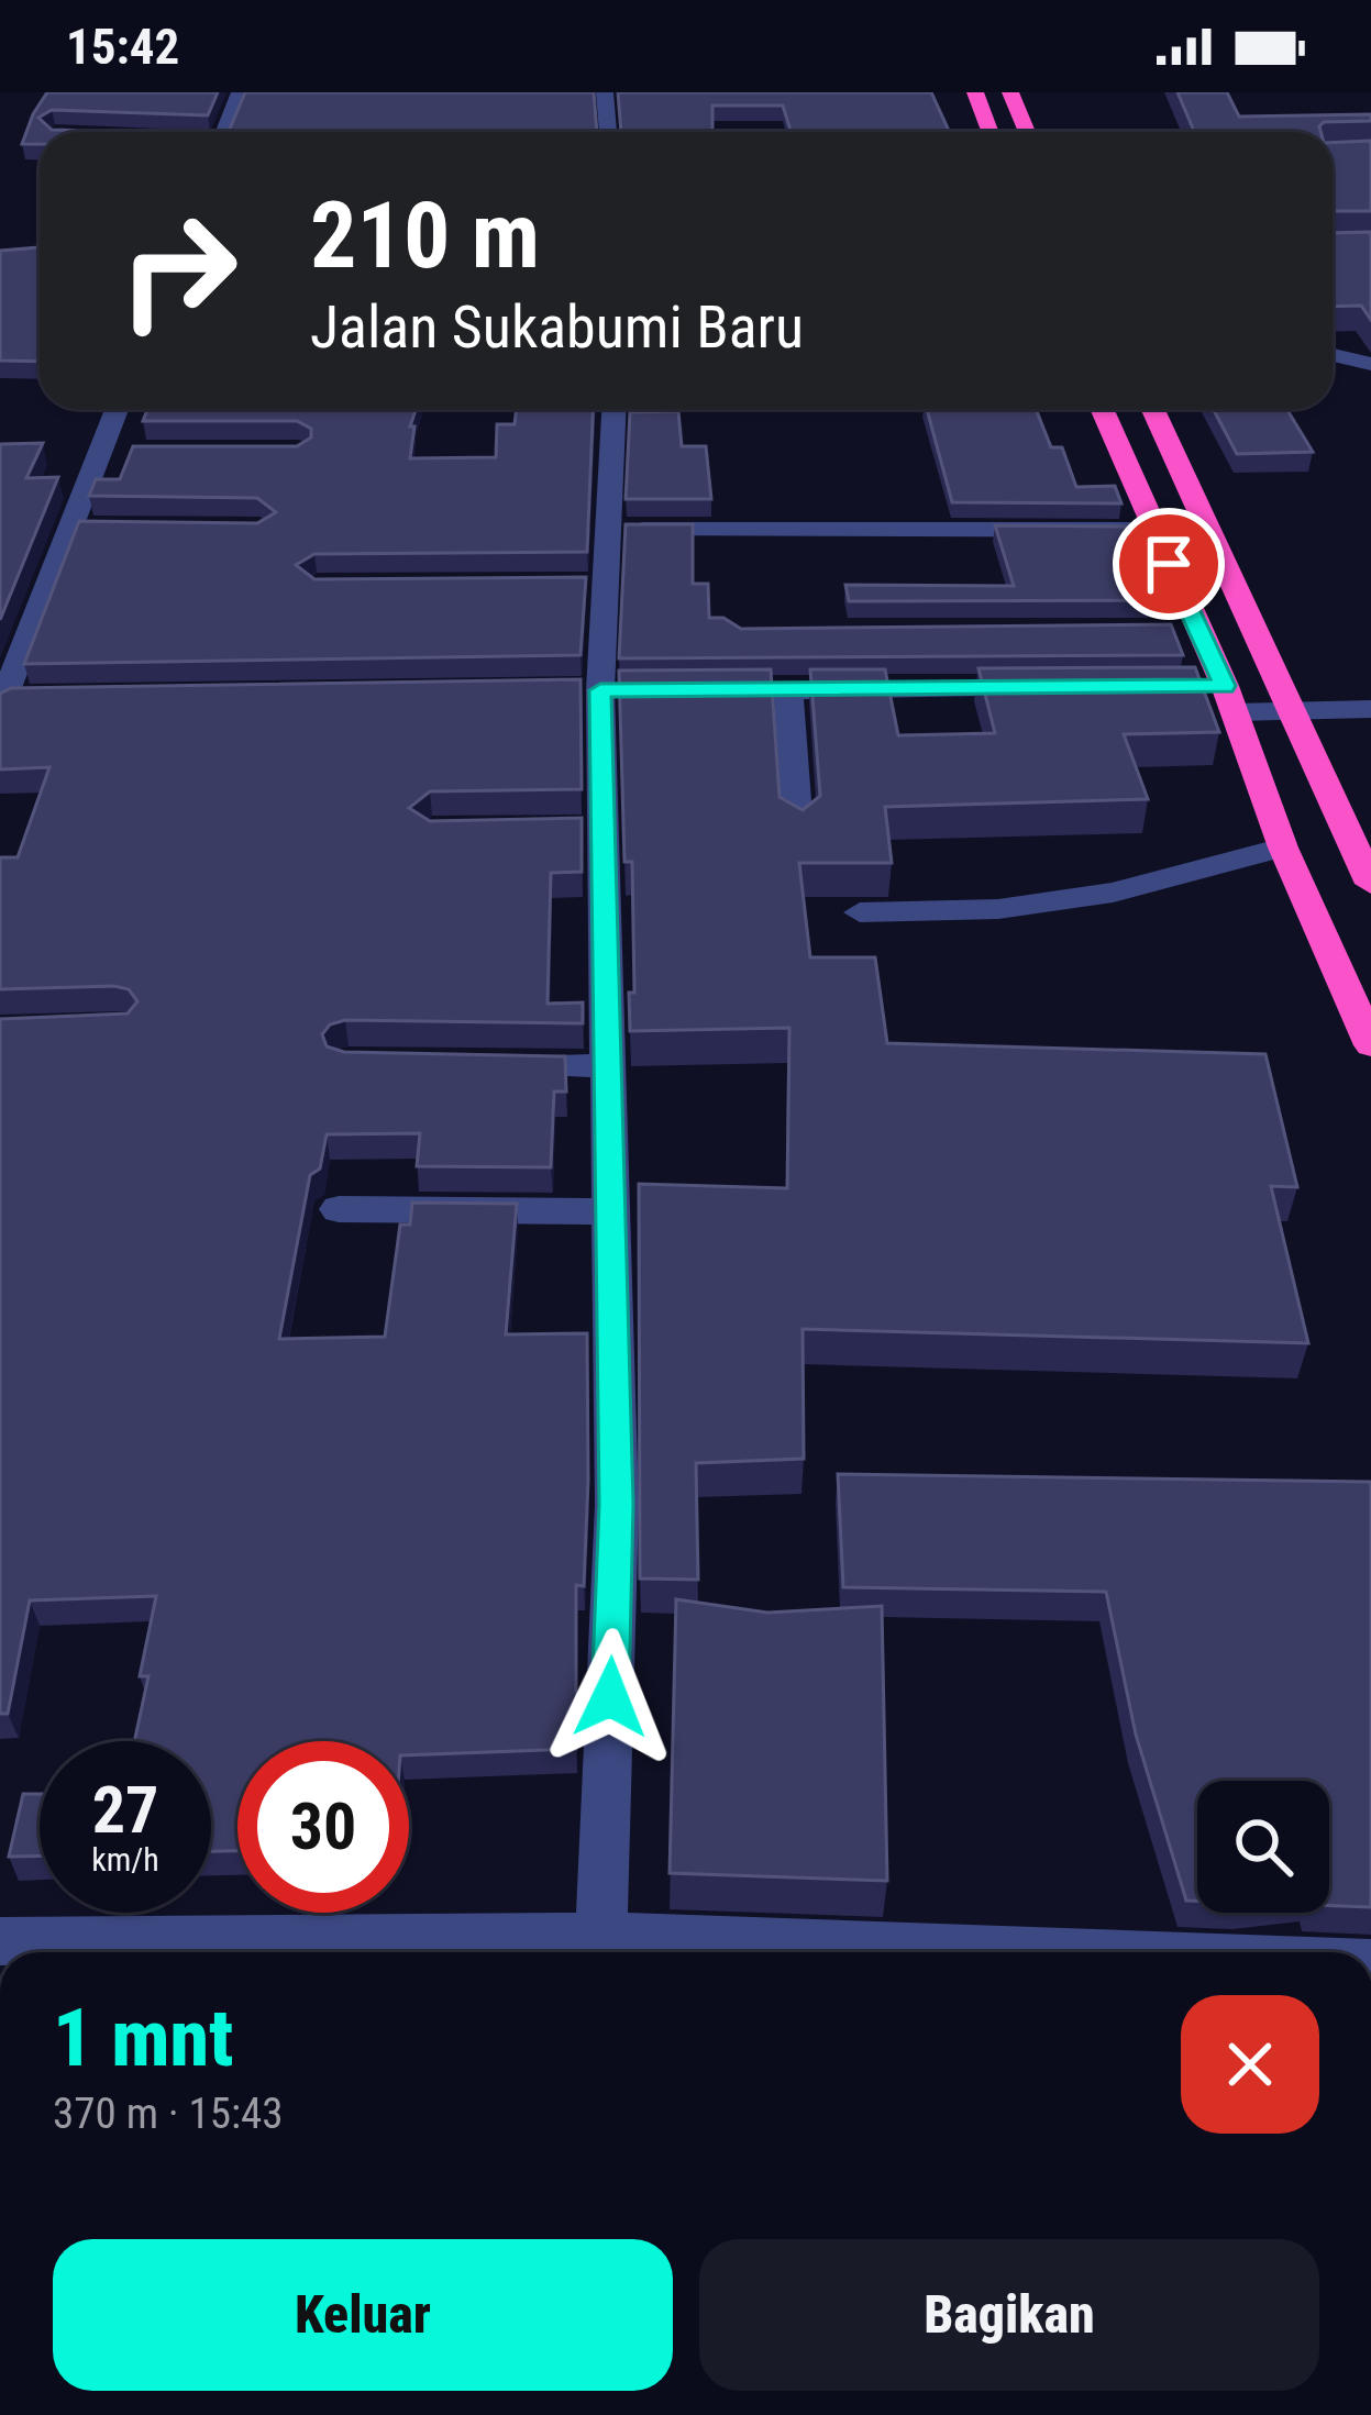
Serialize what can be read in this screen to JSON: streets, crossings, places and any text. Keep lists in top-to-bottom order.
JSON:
{
  "page": {
    "status": "15:42",
    "turn": ["210 m", "Jalan Sukabumi Baru"],
    "speed": "27 km/h",
    "limit": "30",
    "heading": ["1 mnt", "370 m · 15:43"],
    "buttons": ["Keluar", "Bagikan"]
  }
}
